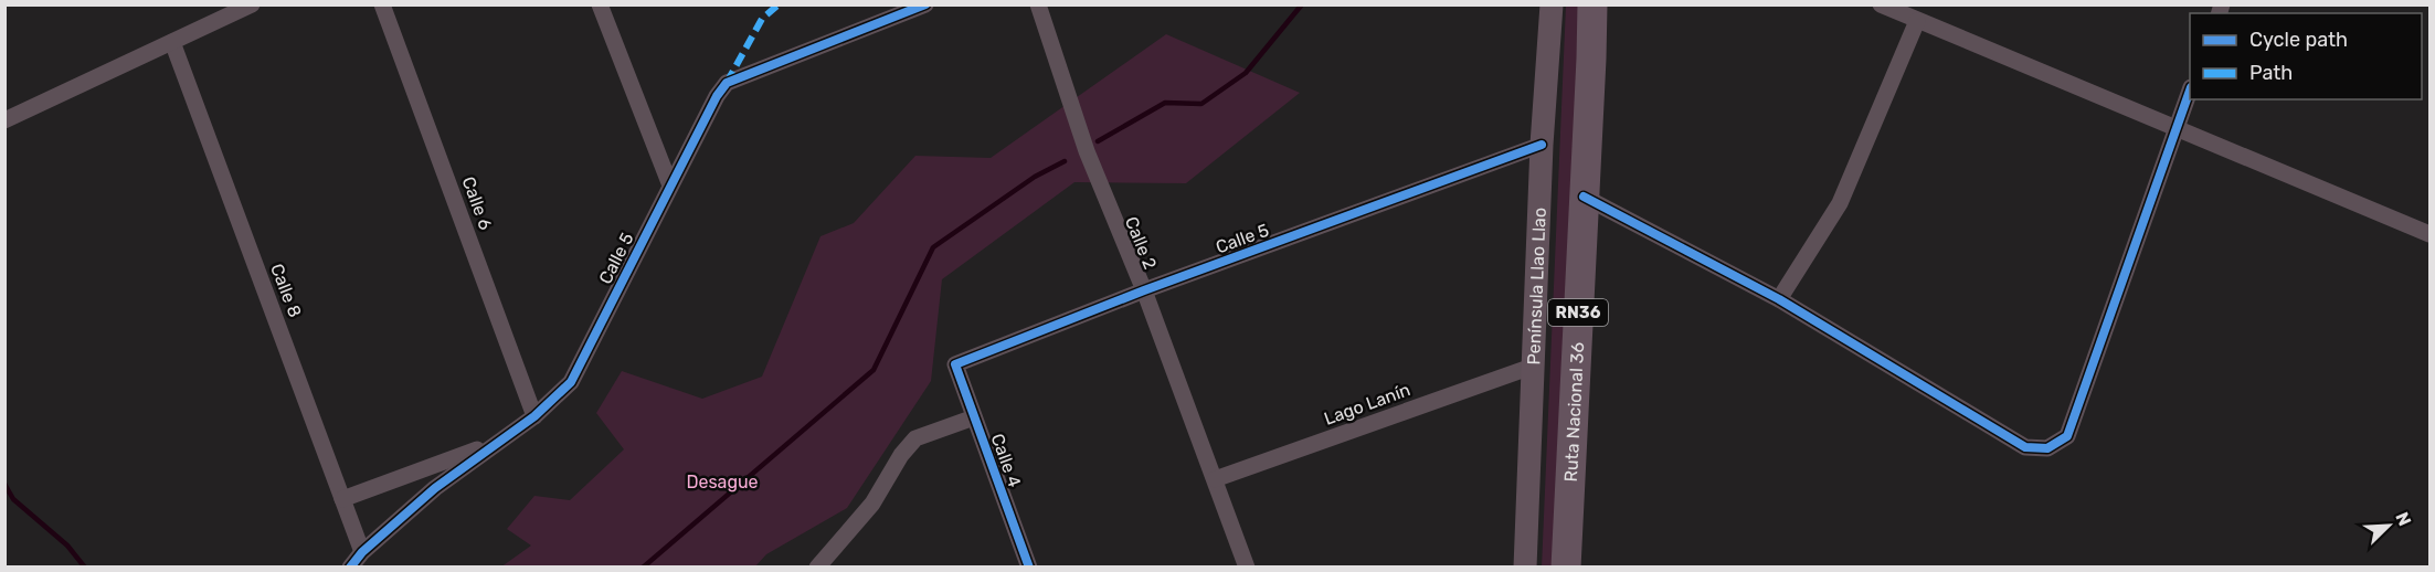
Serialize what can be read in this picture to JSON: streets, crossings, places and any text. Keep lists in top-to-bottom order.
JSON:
{
  "streets": {
    "highway": ["RN36", "Ruta Nacional 36"],
    "main road": ["Península Llao Llao"],
    "street": [
      "Calle 6",
      "Calle 5",
      "Calle 2",
      "Calle 8",
      "Lago Lanín",
      "Calle 4"
    ]
  },
  "crossings": [
    ["Calle 6", "Calle 5"],
    ["Calle 5", "Calle 2"],
    ["Calle 5", "Península Llao Llao"],
    ["Calle 5", "Calle 8"],
    ["Calle 5", "Calle 4"],
    ["Calle 2", "Lago Lanín"],
    ["Península Llao Llao", "Lago Lanín"]
  ],
  "parks": ["Desague"],
  "legend": ["Cycle path", "Path"],
  "north": "top right"
}
